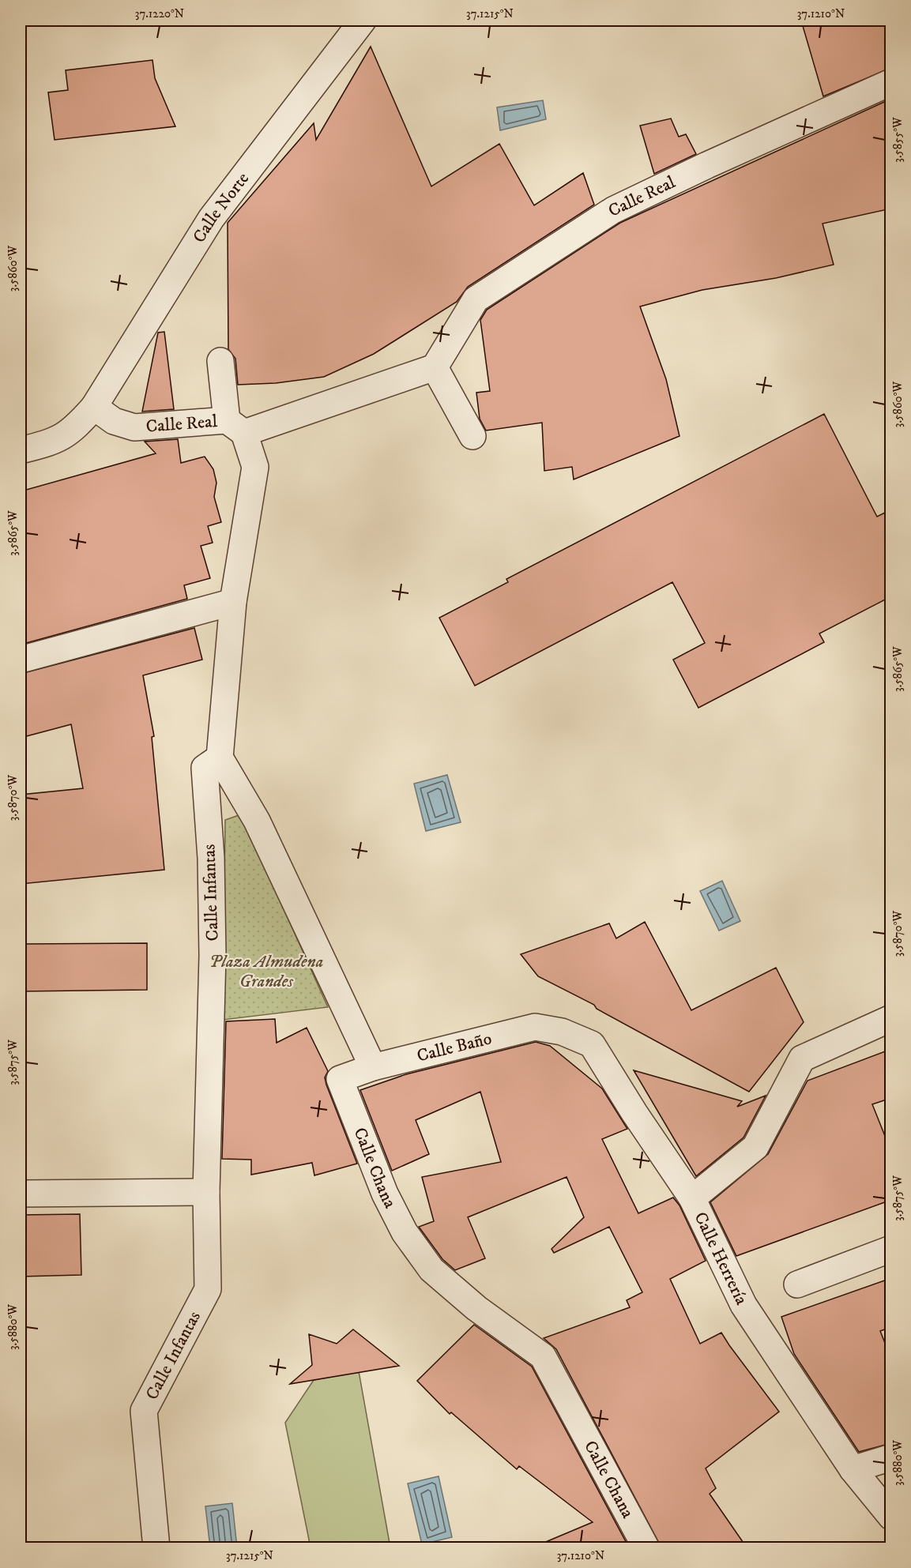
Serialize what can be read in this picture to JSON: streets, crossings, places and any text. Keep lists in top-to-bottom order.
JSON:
{
  "streets": {
    "street": [
      "Calle Real",
      "Calle Norte",
      "Calle Infantas",
      "Calle Baño",
      "Calle Chana",
      "Calle Herrería"
    ]
  },
  "crossings": [
    ["Calle Real", "Calle Norte"],
    ["Calle Baño", "Calle Chana"],
    ["Calle Baño", "Calle Herrería"]
  ],
  "parks": ["Plaza Almudena Grandes"],
  "coordinates": [
    "37.1220°N",
    "37.1215°N",
    "37.1210°N",
    "3.5855°W",
    "3.5860°W",
    "3.5865°W",
    "3.5870°W",
    "3.5875°W",
    "3.5880°W"
  ]
}
